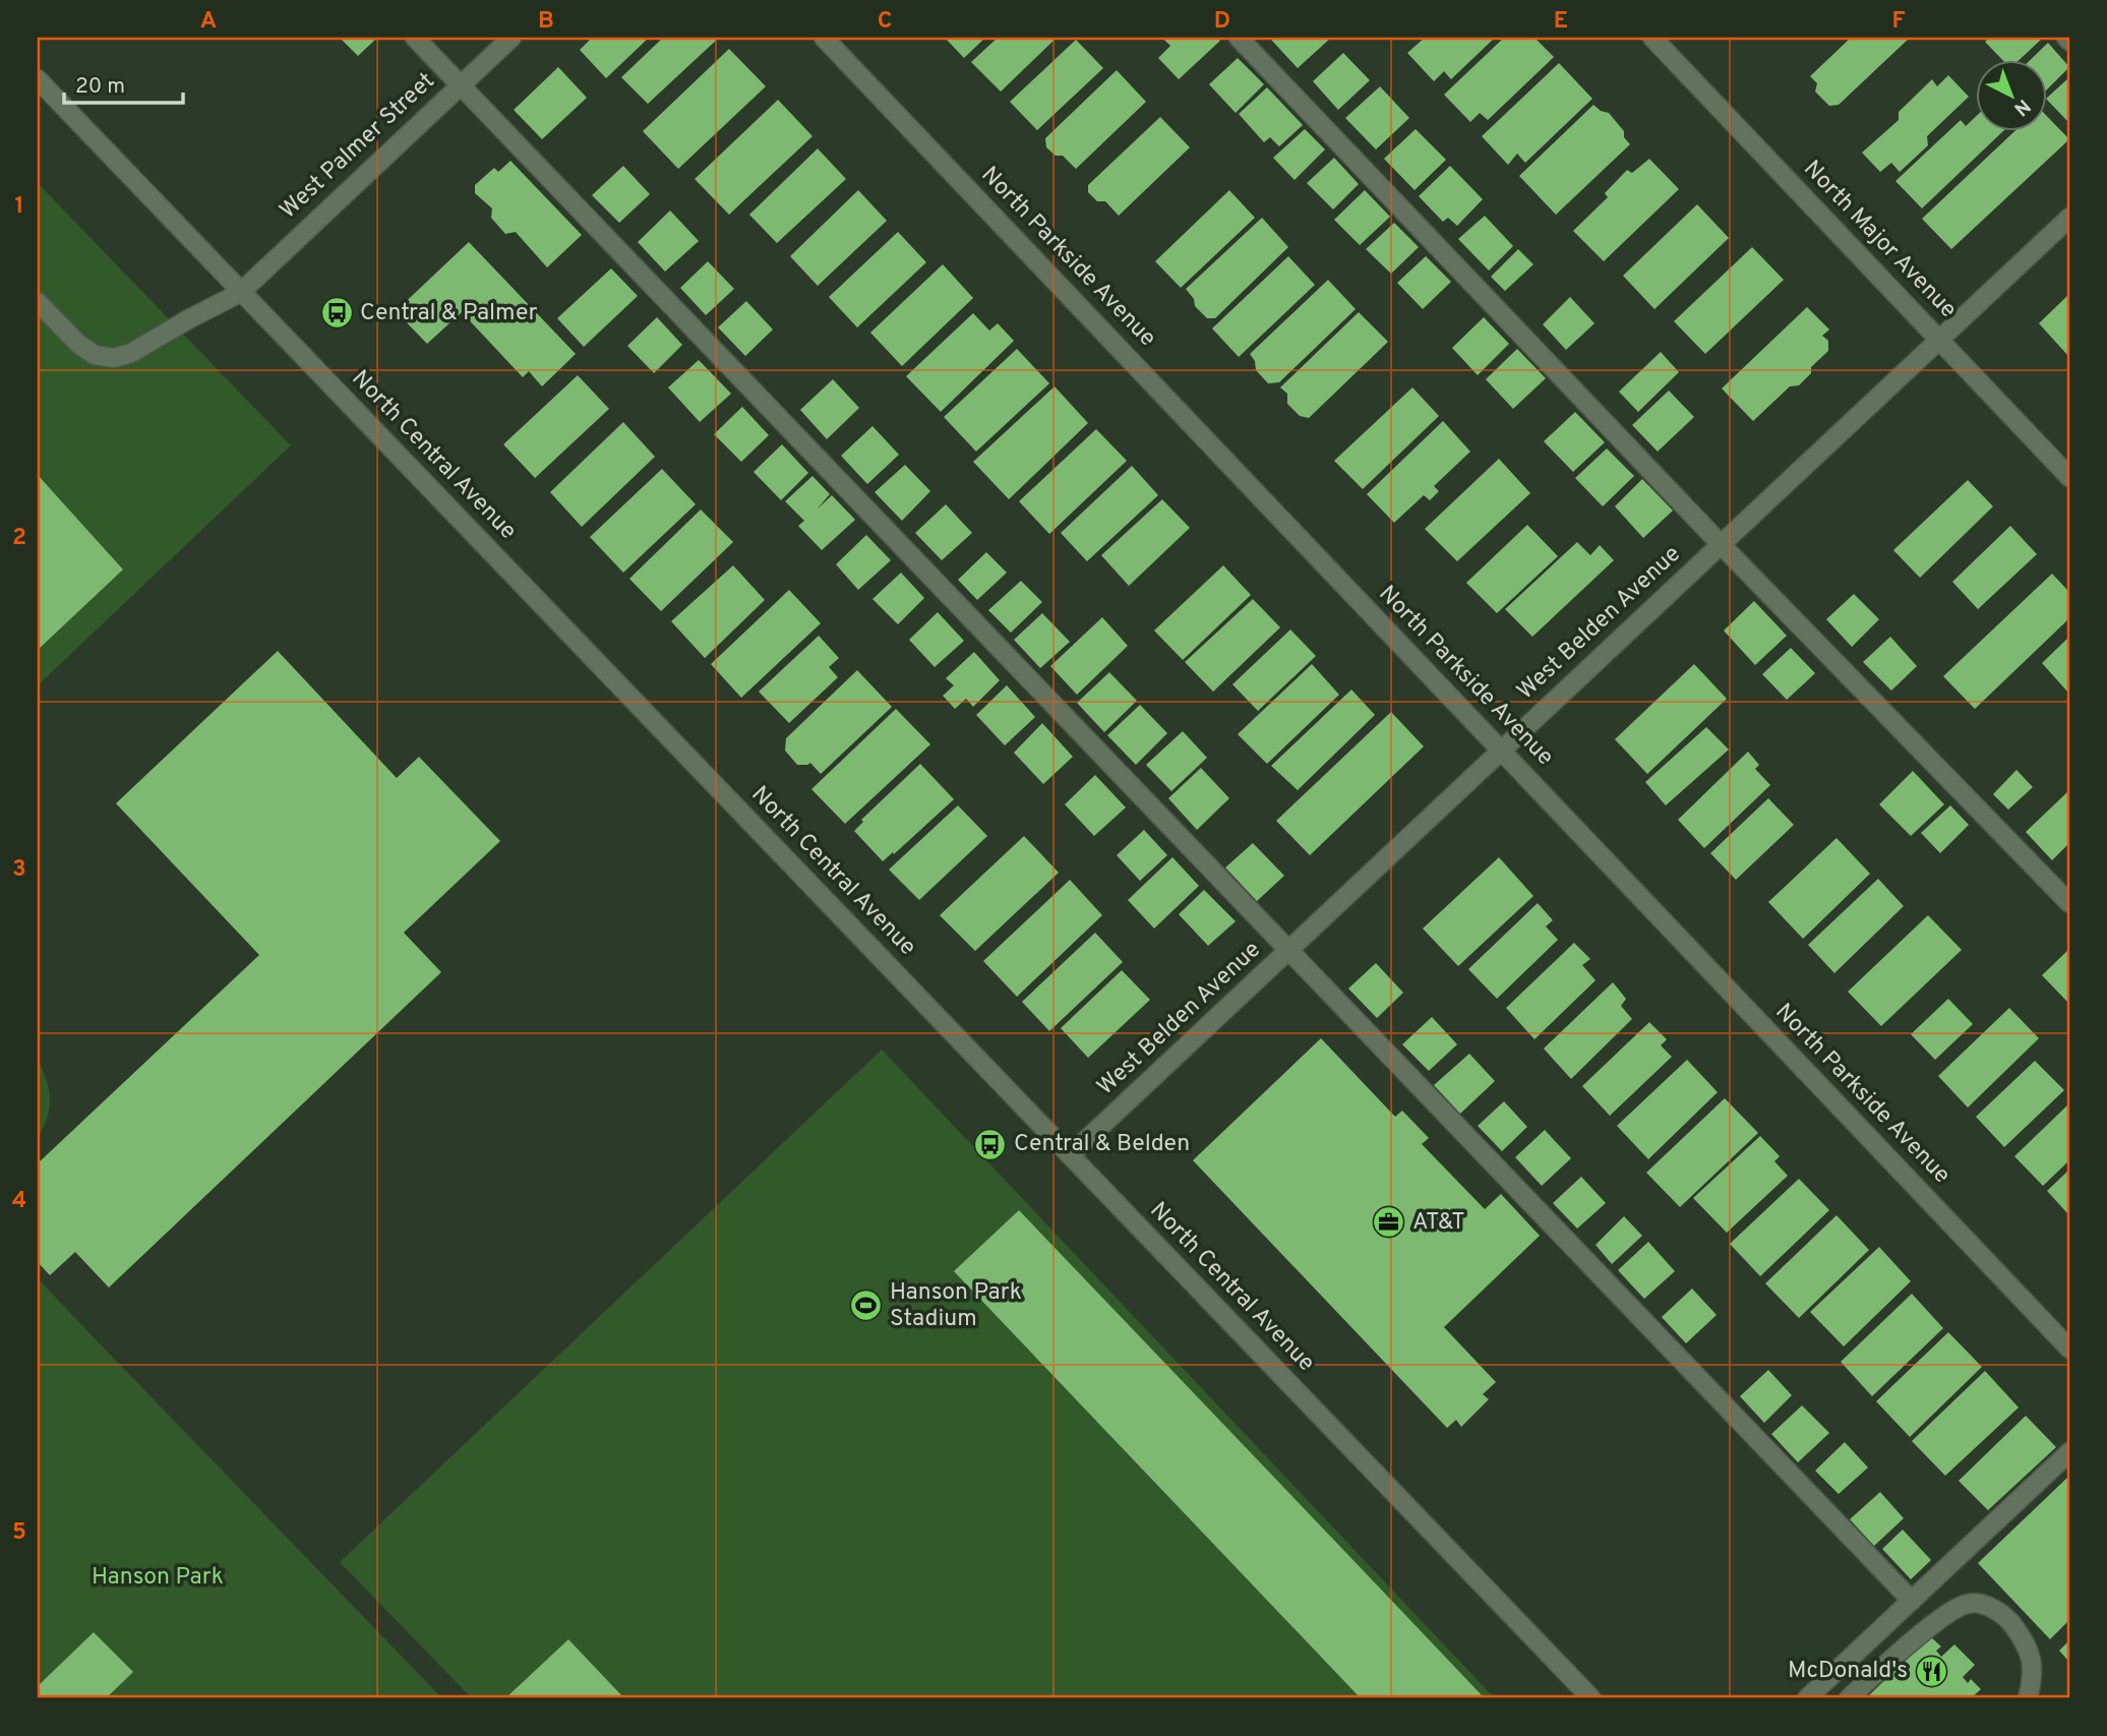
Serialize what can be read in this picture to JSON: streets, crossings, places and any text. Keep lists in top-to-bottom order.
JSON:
{
  "streets": {
    "street": [
      "West Palmer Street",
      "North Major Avenue",
      "North Parkside Avenue",
      "North Central Avenue",
      "West Belden Avenue"
    ]
  },
  "crossings": [
    ["West Palmer Street", "North Central Avenue"],
    ["North Major Avenue", "West Belden Avenue"],
    ["North Parkside Avenue", "West Belden Avenue"],
    ["North Central Avenue", "West Belden Avenue"]
  ],
  "parks": ["Hanson Park"],
  "places": {
    "bus stop": ["Central & Palmer", "Central & Belden"],
    "office": ["AT&T"],
    "sports": ["Hanson Park Stadium"],
    "restaurant": ["McDonald's"]
  },
  "scale_bar": "20 m",
  "north": "bottom right",
  "grid": {
    "columns": [
      "A",
      "B",
      "C",
      "D",
      "E",
      "F"
    ],
    "rows": [
      "1",
      "2",
      "3",
      "4",
      "5"
    ]
  }
}
